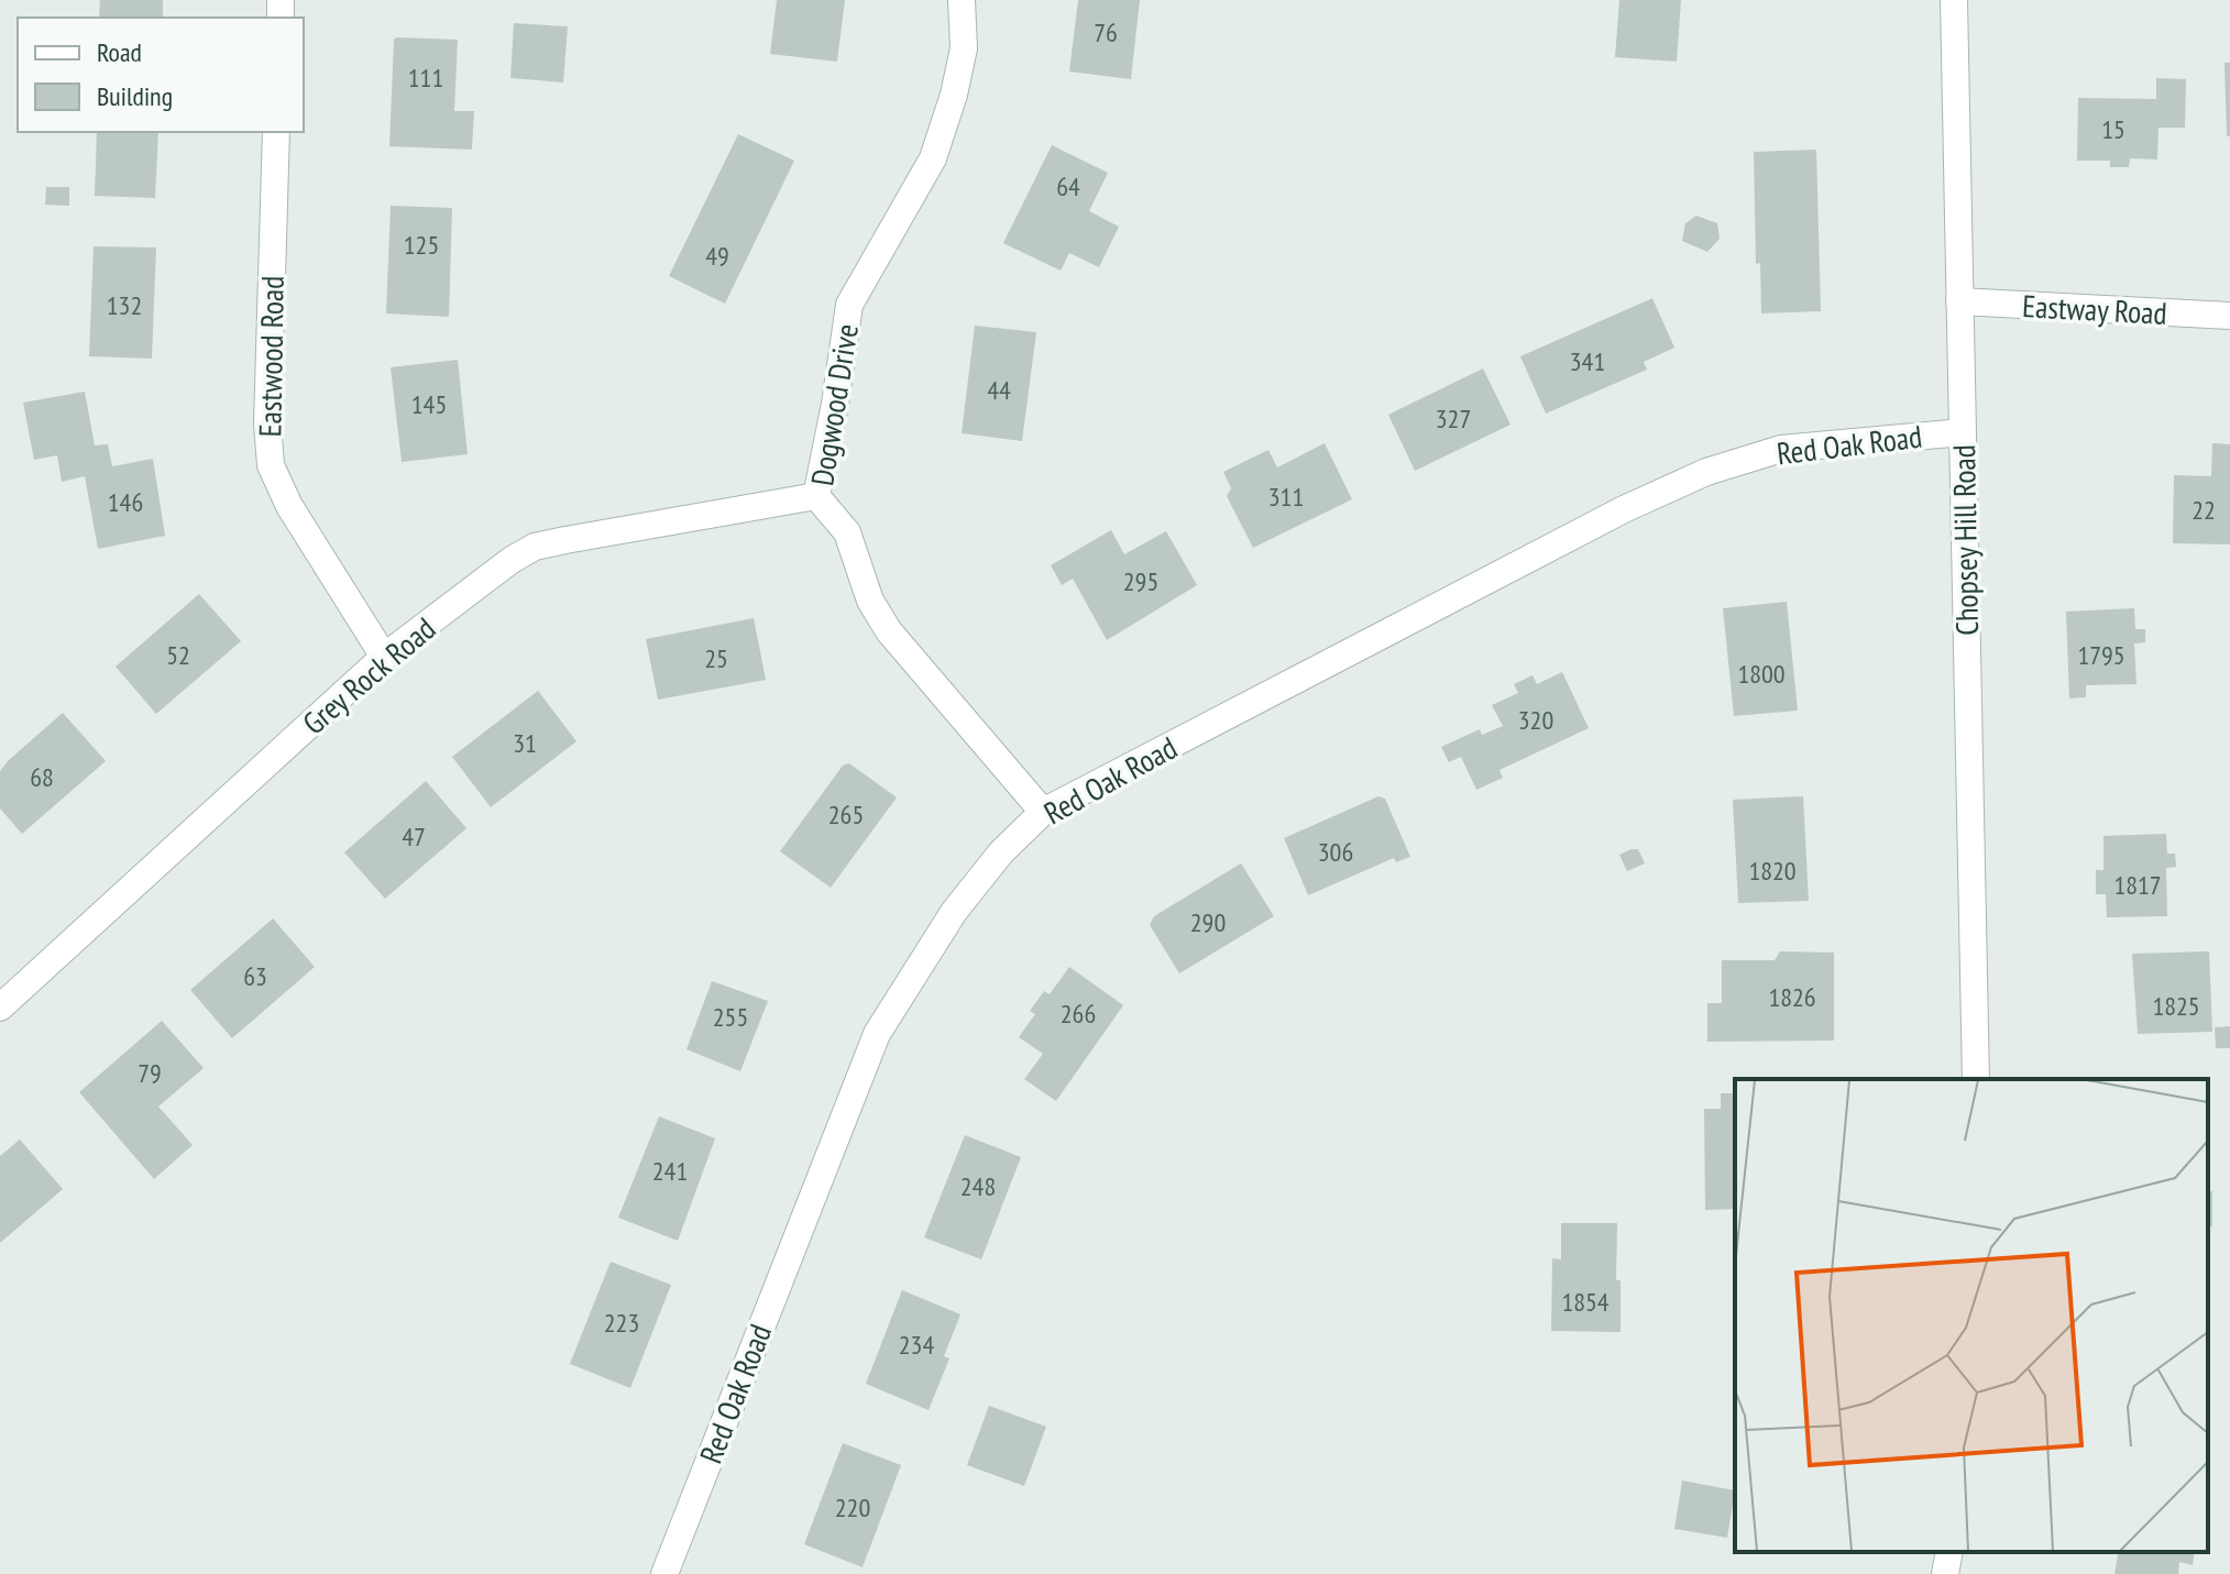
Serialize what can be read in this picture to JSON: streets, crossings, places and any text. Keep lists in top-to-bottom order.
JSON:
{
  "streets": {
    "street": [
      "Eastway Road",
      "Eastwood Road",
      "Dogwood Drive",
      "Red Oak Road",
      "Chopsey Hill Road",
      "Grey Rock Road"
    ]
  },
  "crossings": [
    ["Eastway Road", "Chopsey Hill Road"],
    ["Eastwood Road", "Grey Rock Road"],
    ["Dogwood Drive", "Red Oak Road"],
    ["Dogwood Drive", "Grey Rock Road"],
    ["Red Oak Road", "Chopsey Hill Road"]
  ],
  "house_numbers": [
    "76",
    "111",
    "15",
    "64",
    "125",
    "49",
    "132",
    "341",
    "44",
    "145",
    "327",
    "311",
    "146",
    "22",
    "295",
    "52",
    "1795",
    "25",
    "1800",
    "320",
    "31",
    "68",
    "265",
    "47",
    "306",
    "1820",
    "1817",
    "290",
    "63",
    "1826",
    "1825",
    "266",
    "255",
    "79",
    "241",
    "248",
    "1854",
    "223",
    "234",
    "220"
  ],
  "legend": ["Road", "Building"]
}
